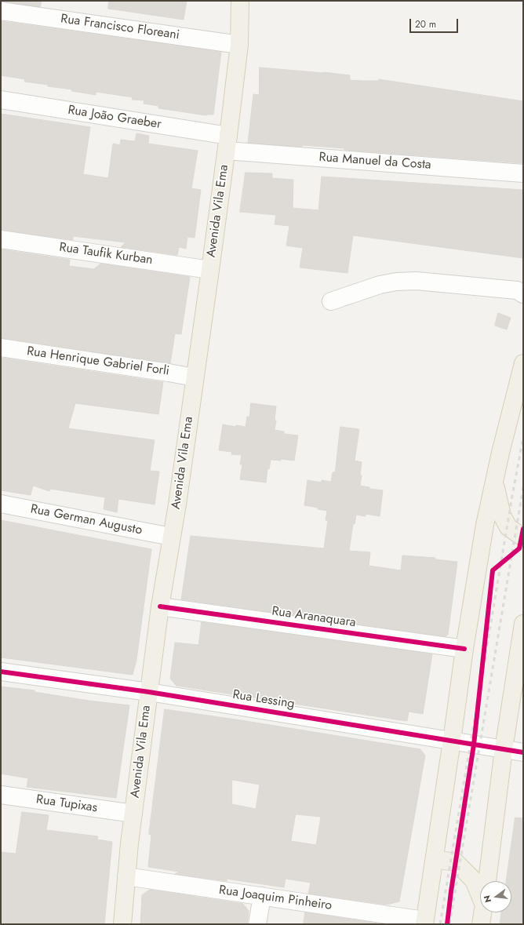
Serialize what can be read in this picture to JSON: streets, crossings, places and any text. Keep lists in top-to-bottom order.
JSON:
{
  "streets": {
    "main road": ["Avenida Vila Ema"],
    "street": [
      "Rua Francisco Floreani",
      "Rua João Graeber",
      "Rua Manuel da Costa",
      "Rua Taufik Kurban",
      "Rua Henrique Gabriel Forli",
      "Rua German Augusto",
      "Rua Aranaquara",
      "Rua Lessing",
      "Rua Tupixas",
      "Rua Joaquim Pinheiro"
    ]
  },
  "crossings": [
    ["Rua Francisco Floreani", "Avenida Vila Ema"],
    ["Rua João Graeber", "Rua Manuel da Costa"],
    ["Rua João Graeber", "Avenida Vila Ema"],
    ["Rua Manuel da Costa", "Avenida Vila Ema"],
    ["Avenida Vila Ema", "Rua Taufik Kurban"],
    ["Avenida Vila Ema", "Rua Henrique Gabriel Forli"],
    ["Avenida Vila Ema", "Rua German Augusto"],
    ["Avenida Vila Ema", "Rua Aranaquara"],
    ["Avenida Vila Ema", "Rua Lessing"],
    ["Avenida Vila Ema", "Rua Tupixas"],
    ["Avenida Vila Ema", "Rua Joaquim Pinheiro"]
  ],
  "scale_bar": "20 m",
  "north": "left"
}
